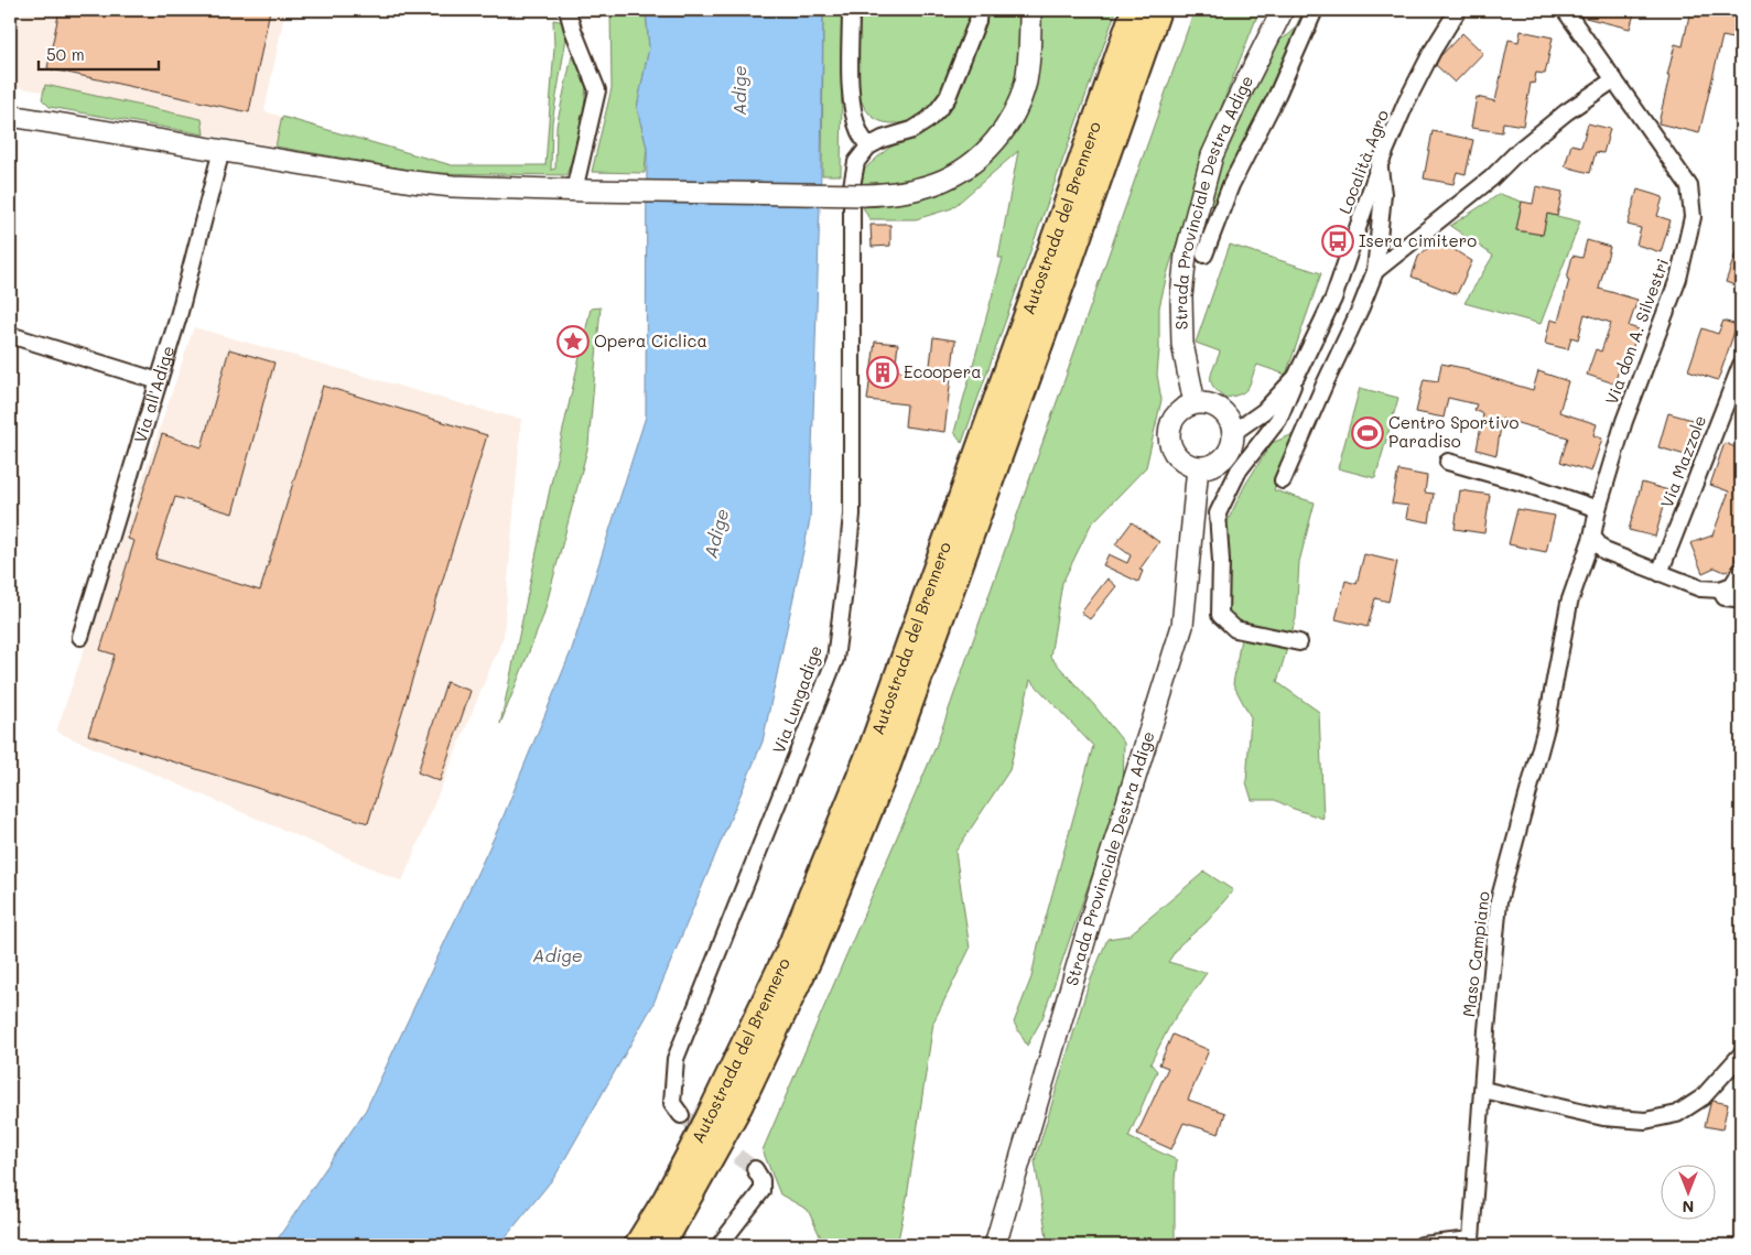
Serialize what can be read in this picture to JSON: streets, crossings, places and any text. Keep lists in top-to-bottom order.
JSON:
{
  "streets": {
    "highway": ["Autostrada del Brennero"],
    "main road": ["Strada Provinciale Destra Adige"],
    "street": [
      "Località Agro",
      "Via don A. Silvestri",
      "Via all'Adige",
      "Via Mazzole",
      "Via Lungadige",
      "Maso Campiano"
    ]
  },
  "crossings": [
    ["Località Agro", "Strada Provinciale Destra Adige"],
    ["Via don A. Silvestri", "Maso Campiano"]
  ],
  "water": ["Adige"],
  "places": {
    "bus stop": ["Isera cimitero"],
    "place": ["Opera Ciclica"],
    "building": ["Ecoopera"],
    "sports": ["Centro Sportivo Paradiso"]
  },
  "scale_bar": "50 m",
  "north": "bottom"
}
